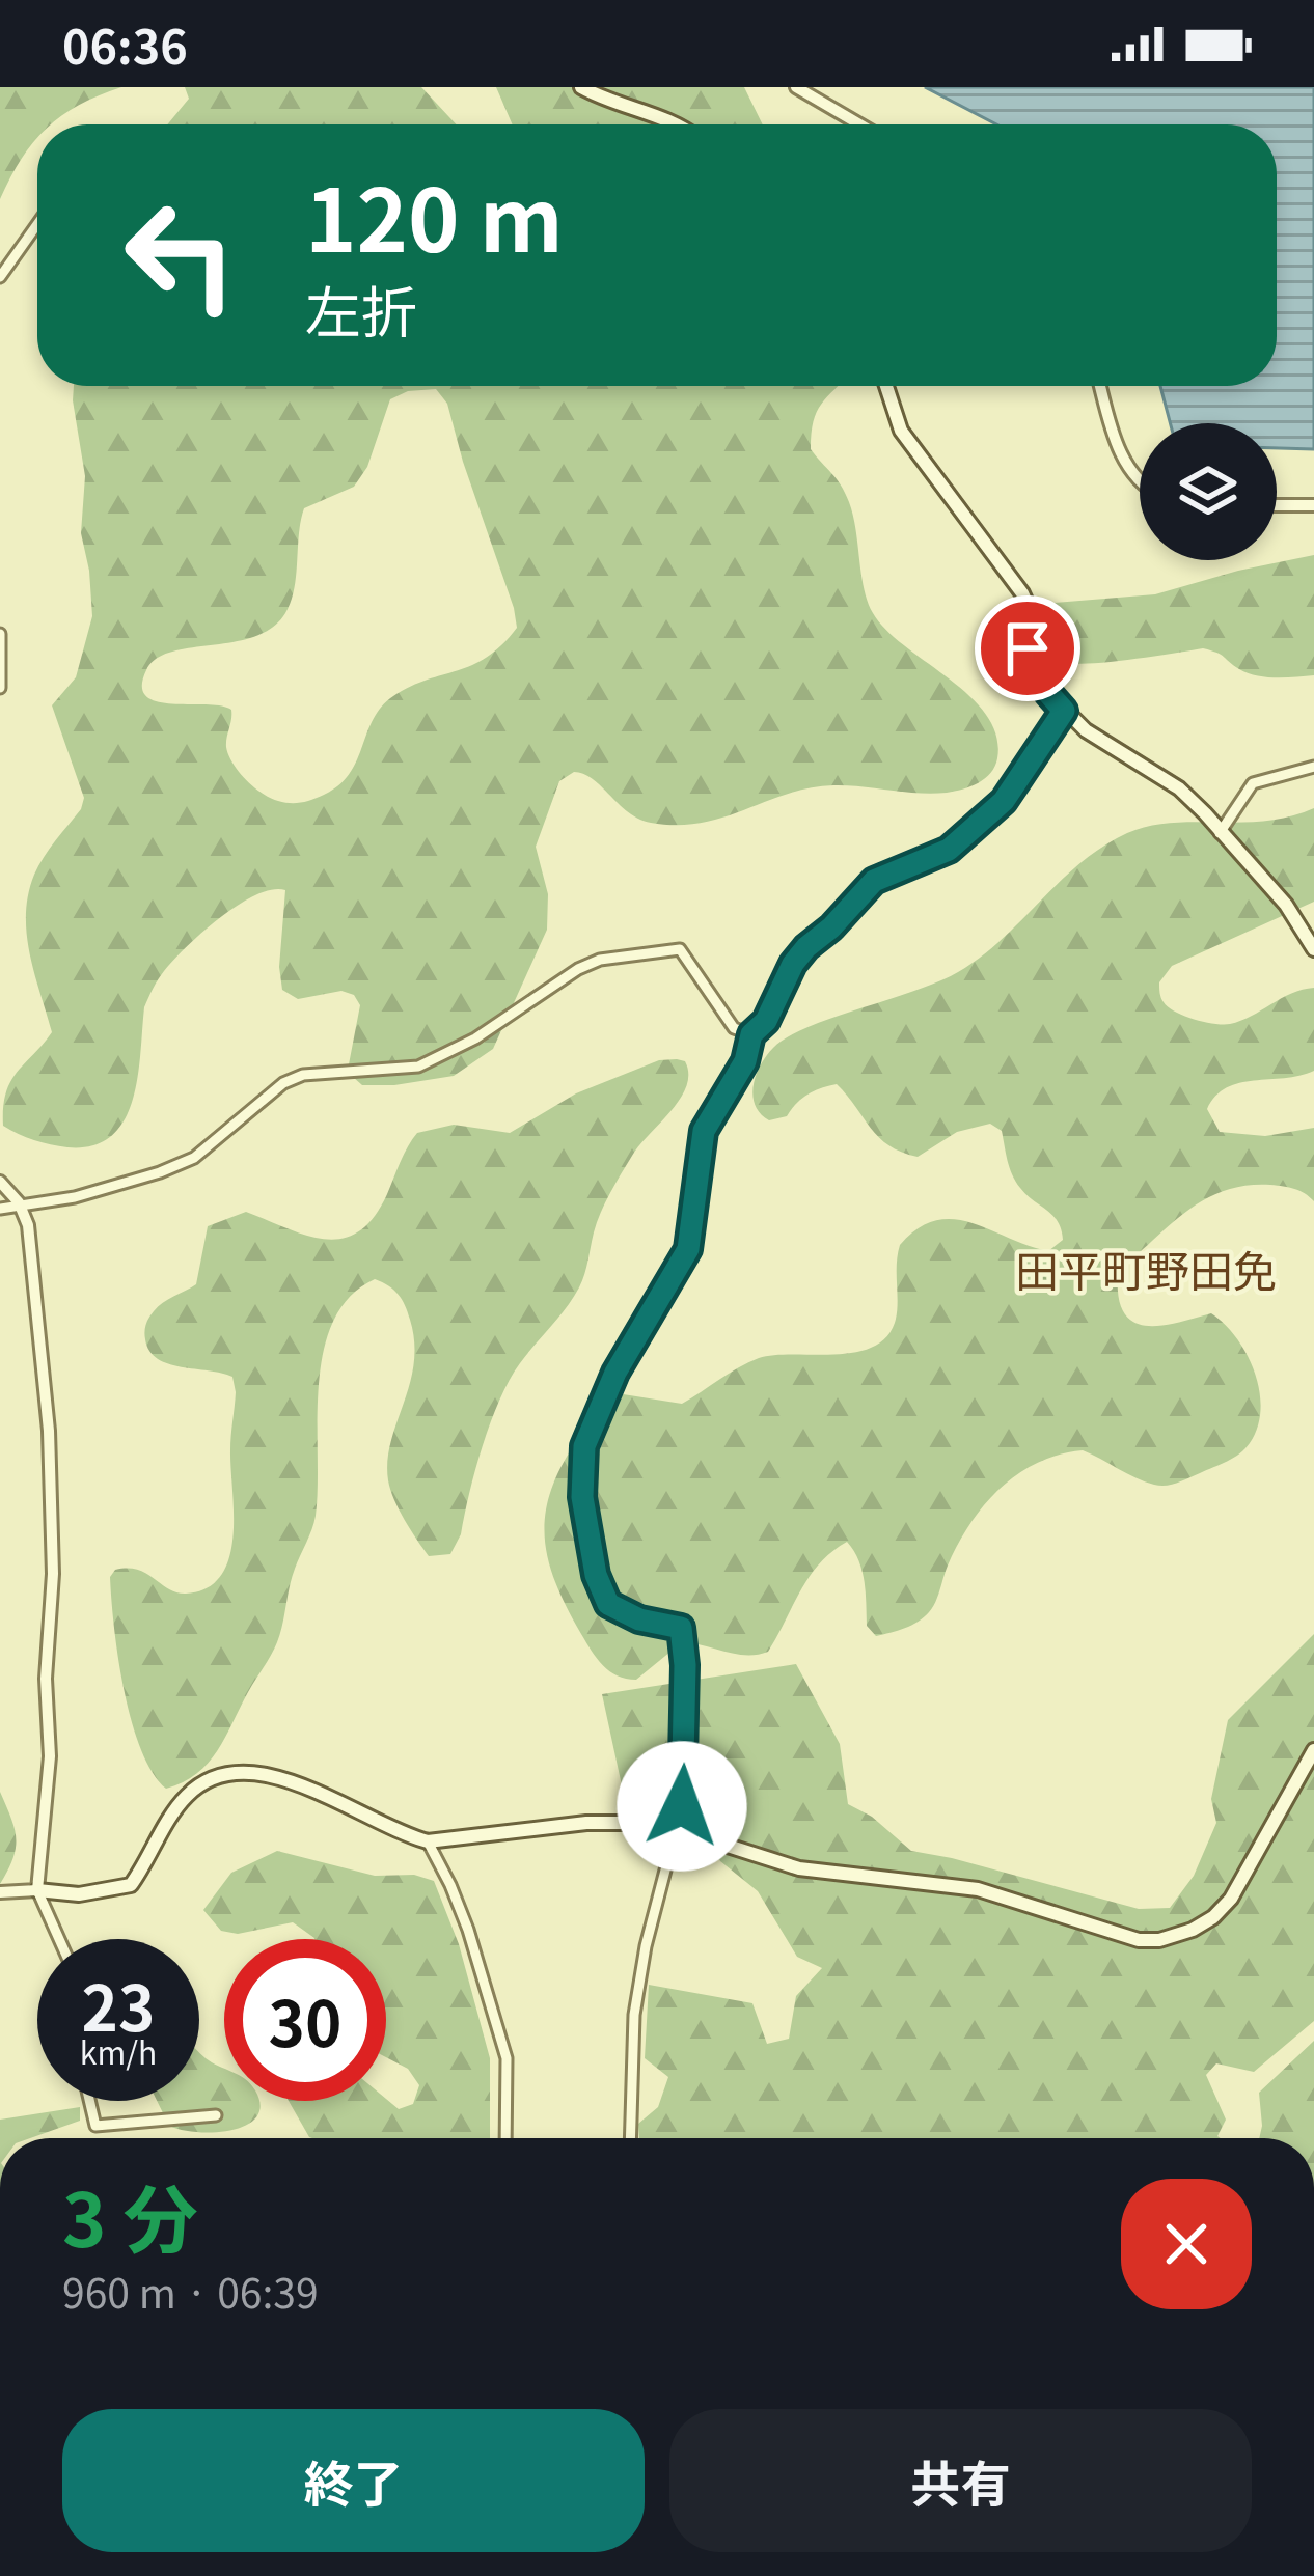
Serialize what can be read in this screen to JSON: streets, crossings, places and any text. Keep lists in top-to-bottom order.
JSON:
{
  "districts": ["田平町野田免"],
  "page": {
    "status": "06:36",
    "turn": ["120 m", "左折"],
    "speed": "23 km/h",
    "limit": "30",
    "heading": ["3 分", "960 m · 06:39"],
    "buttons": ["終了", "共有"]
  }
}
